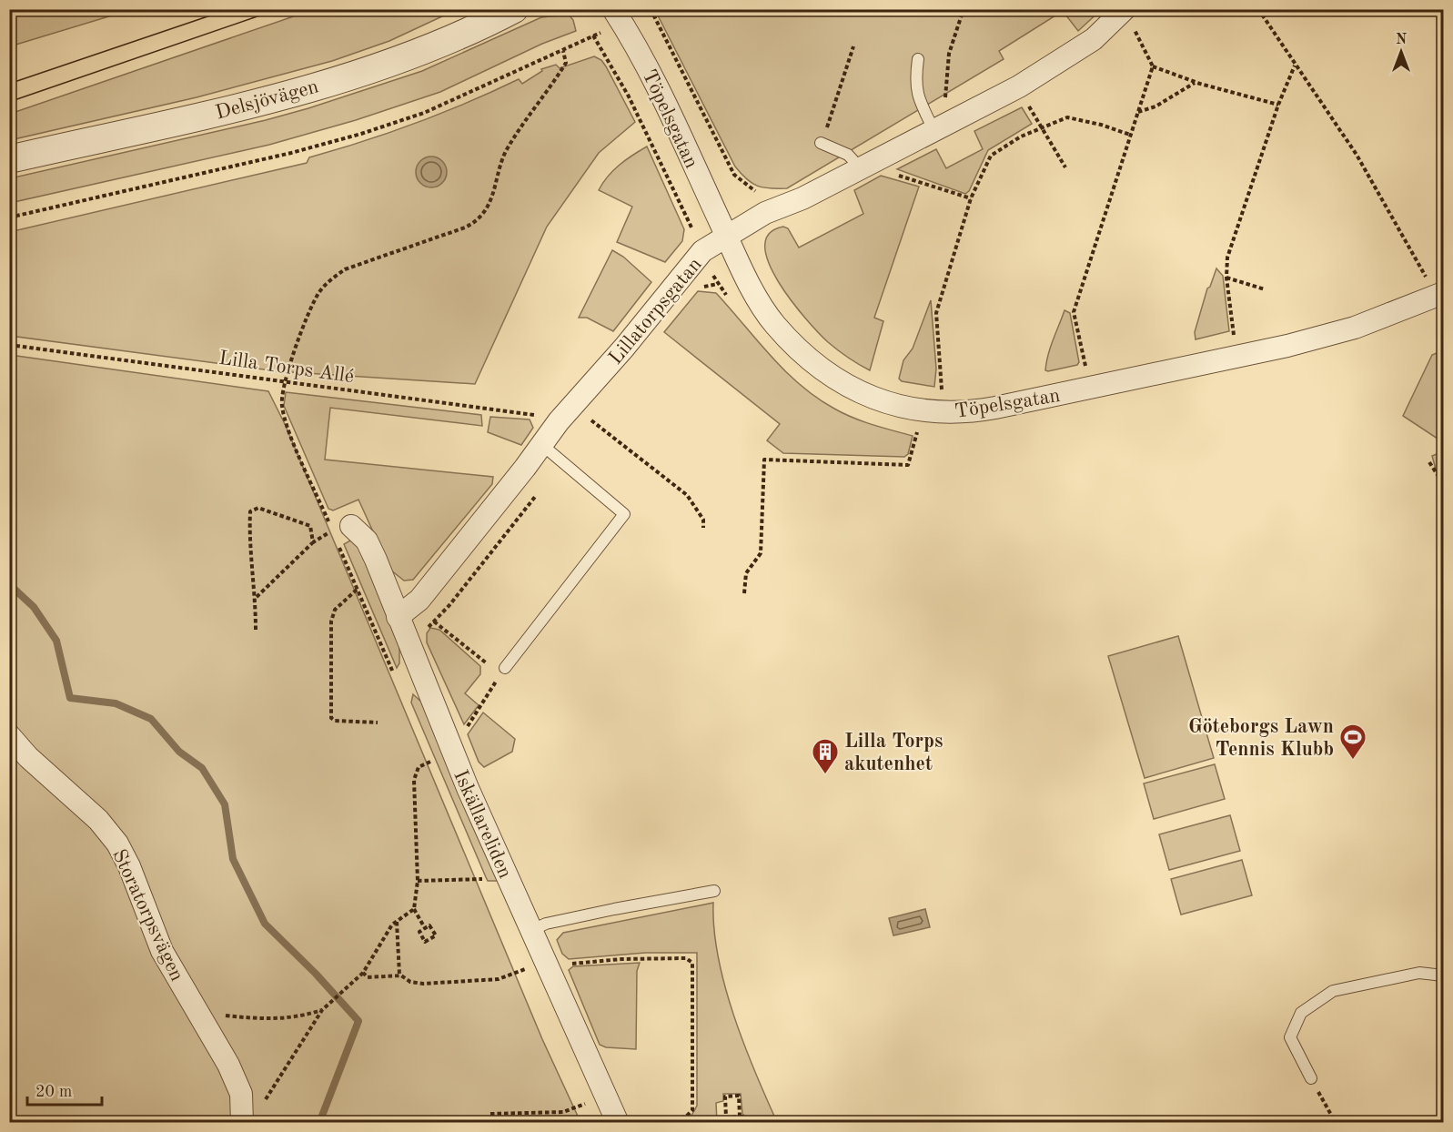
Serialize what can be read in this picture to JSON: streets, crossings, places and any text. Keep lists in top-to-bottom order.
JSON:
{
  "streets": {
    "street": [
      "Delsjövägen",
      "Töpelsgatan",
      "Lillatorpsgatan",
      "Iskällareliden",
      "Storatorpsvägen"
    ],
    "path": ["Lilla Torps Allé"]
  },
  "crossings": [
    ["Töpelsgatan", "Lillatorpsgatan"],
    ["Lillatorpsgatan", "Lilla Torps Allé"],
    ["Lillatorpsgatan", "Iskällareliden"]
  ],
  "places": {
    "sports": ["Göteborgs Lawn Tennis Klubb"],
    "building": ["Lilla Torps akutenhet"]
  },
  "scale_bar": "20 m",
  "north": "top"
}
